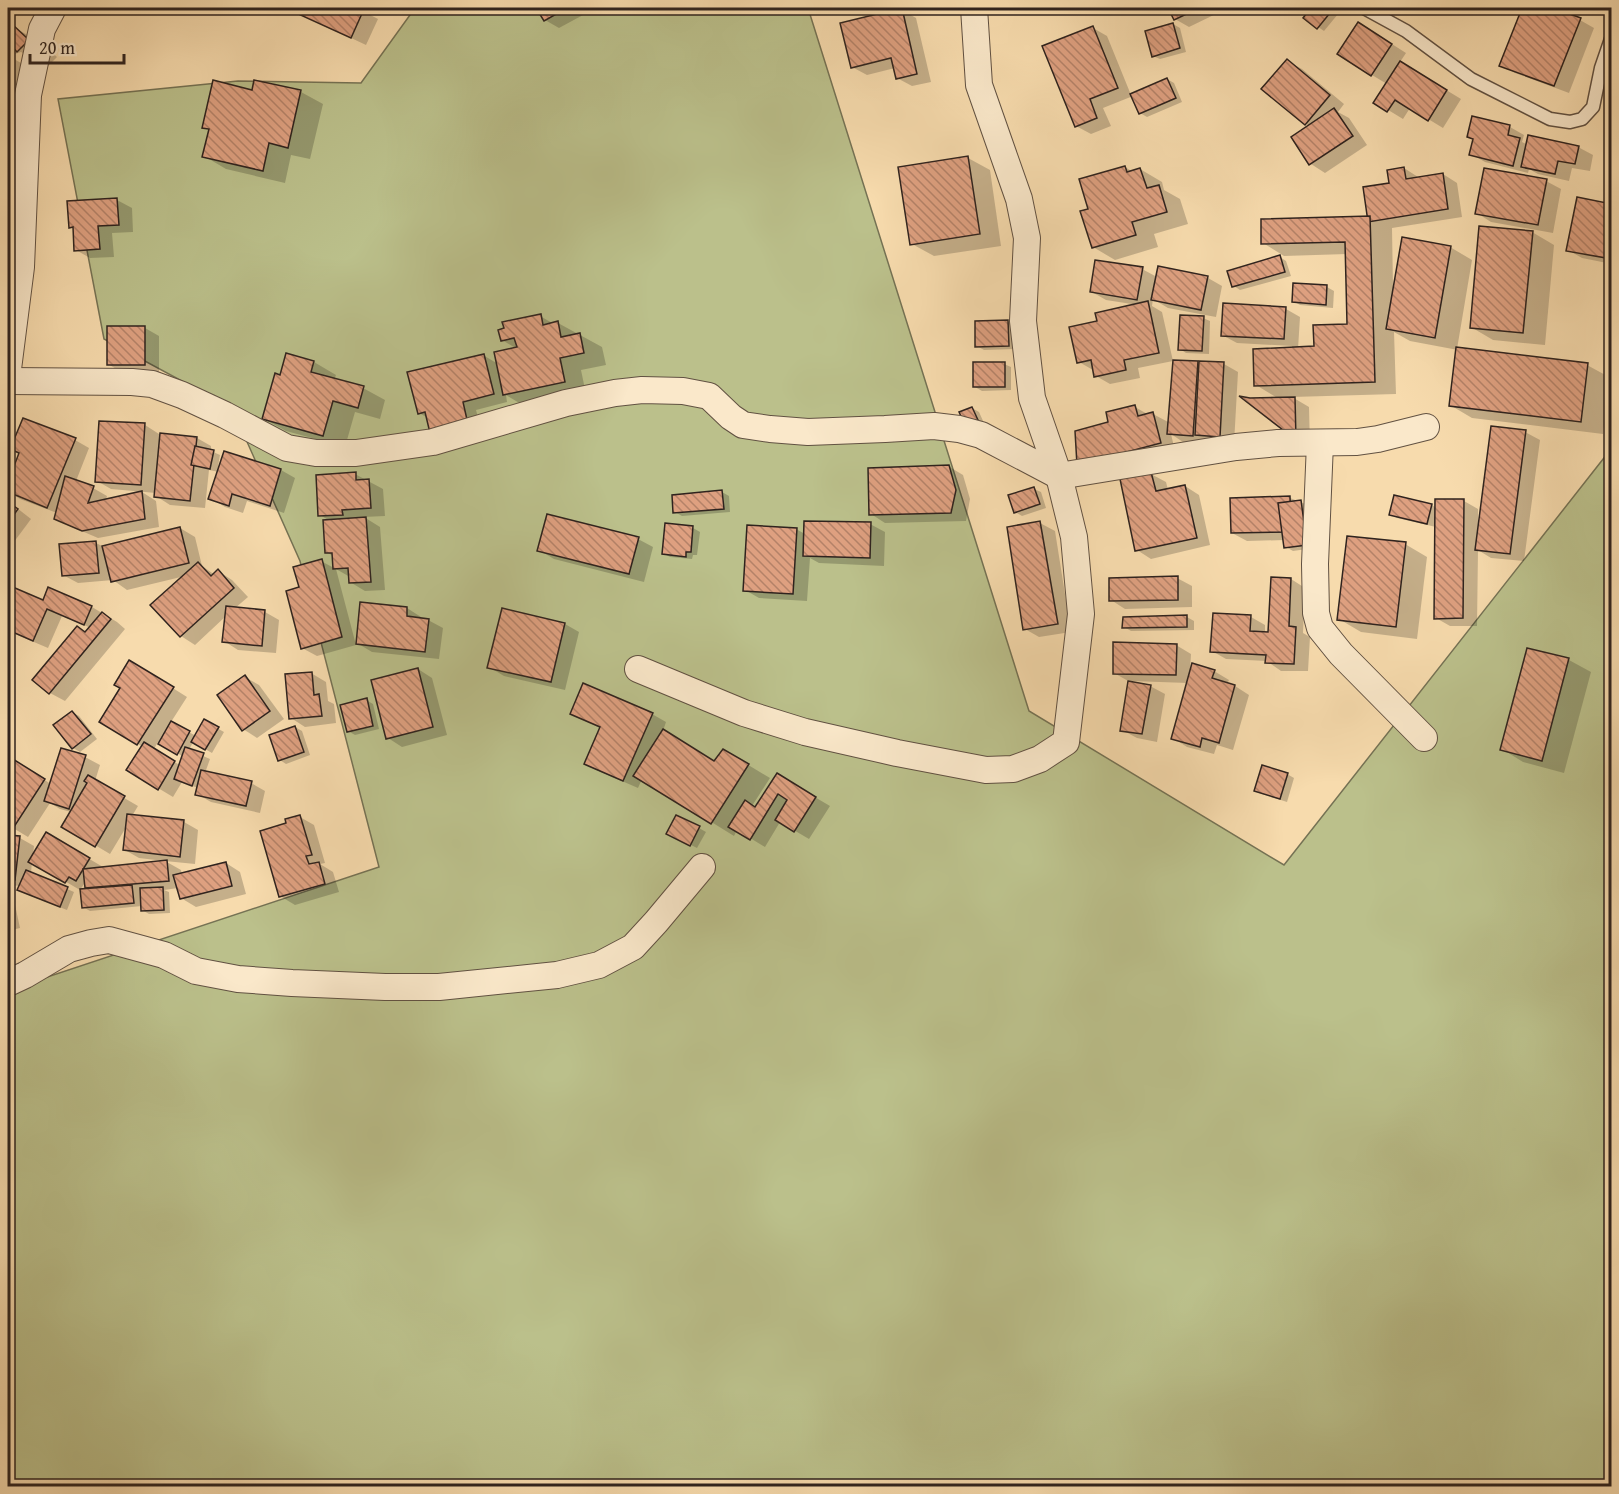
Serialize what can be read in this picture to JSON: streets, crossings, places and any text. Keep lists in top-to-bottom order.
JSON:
{
  "scale_bar": "20 m"
}
